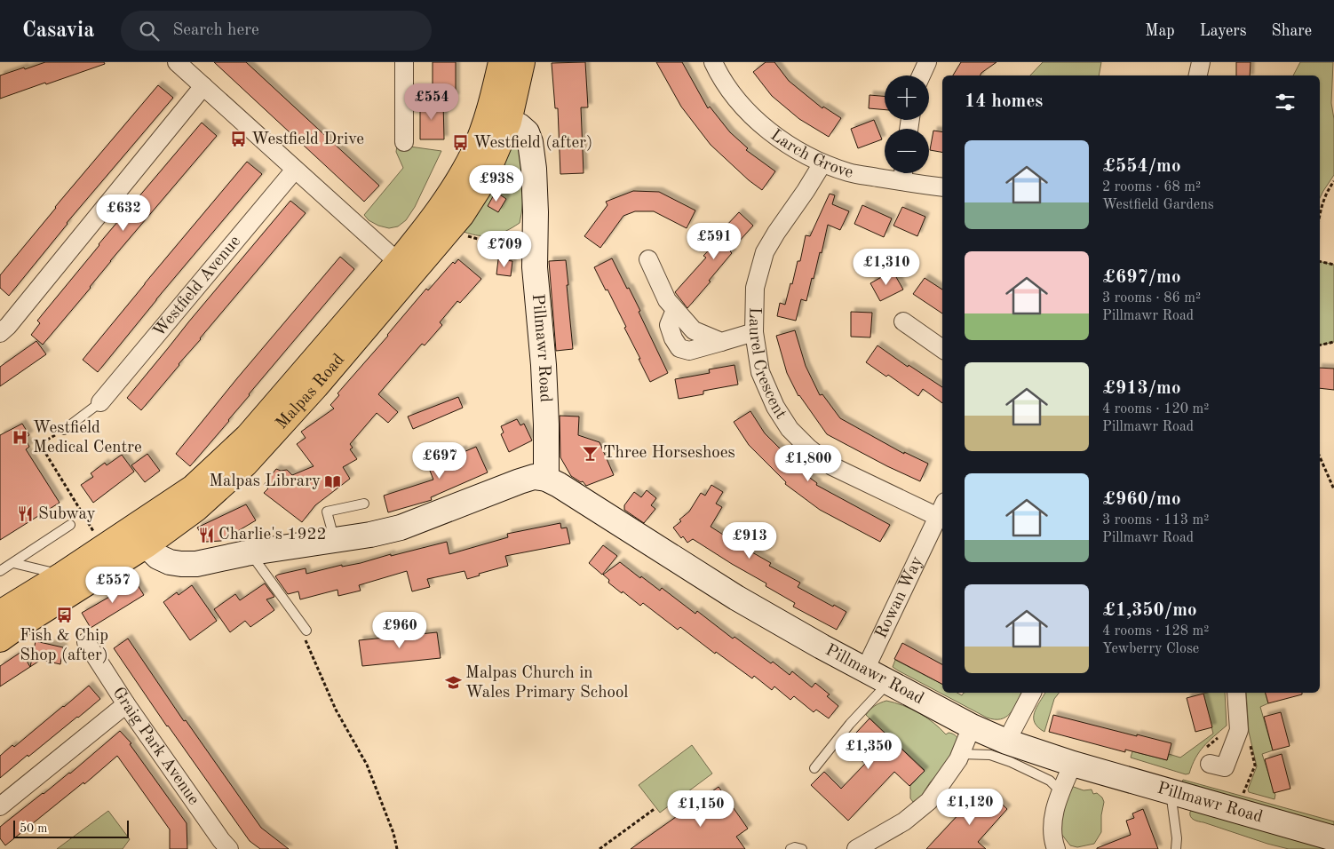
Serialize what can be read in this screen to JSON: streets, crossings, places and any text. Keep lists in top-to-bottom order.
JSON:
{
  "streets": {
    "main road": ["Malpas Road"],
    "street": [
      "Larch Grove",
      "Westfield Avenue",
      "Pillmawr Road",
      "Laurel Crescent",
      "Rowan Way",
      "Graig Park Avenue"
    ]
  },
  "crossings": [
    ["Larch Grove", "Laurel Crescent"],
    ["Pillmawr Road", "Malpas Road"],
    ["Pillmawr Road", "Rowan Way"],
    ["Laurel Crescent", "Rowan Way"]
  ],
  "places": {
    "bus stop": ["Westfield Drive", "Westfield (after)", "Fish & Chip Shop (after)"],
    "hospital": ["Westfield Medical Centre"],
    "bar": ["Three Horseshoes"],
    "library": ["Malpas Library"],
    "restaurant": ["Subway", "Charlie's 1922"],
    "school or university": ["Malpas Church in Wales Primary School"]
  },
  "scale_bar": "50 m",
  "page": {
    "header": "Casavia",
    "search": "Search here",
    "nav": ["Map", "Layers", "Share"],
    "map_buttons": ["+", "−"],
    "heading": "14 homes",
    "price": [
      "£554",
      "£938",
      "£632",
      "£591",
      "£709",
      "£1,310",
      "£697",
      "£1,800",
      "£913",
      "£557",
      "£960",
      "£1,350",
      "£1,120",
      "£1,150"
    ],
    "list": [
      {
        "name": "£554/mo",
        "note": "2 rooms · 68 m² · Westfield Gardens"
      },
      {
        "name": "£697/mo",
        "note": "3 rooms · 86 m² · Pillmawr Road"
      },
      {
        "name": "£913/mo",
        "note": "4 rooms · 120 m² · Pillmawr Road"
      },
      {
        "name": "£960/mo",
        "note": "3 rooms · 113 m² · Pillmawr Road"
      },
      {
        "name": "£1,350/mo",
        "note": "4 rooms · 128 m² · Yewberry Close"
      }
    ],
    "scale": "50 m"
  }
}
